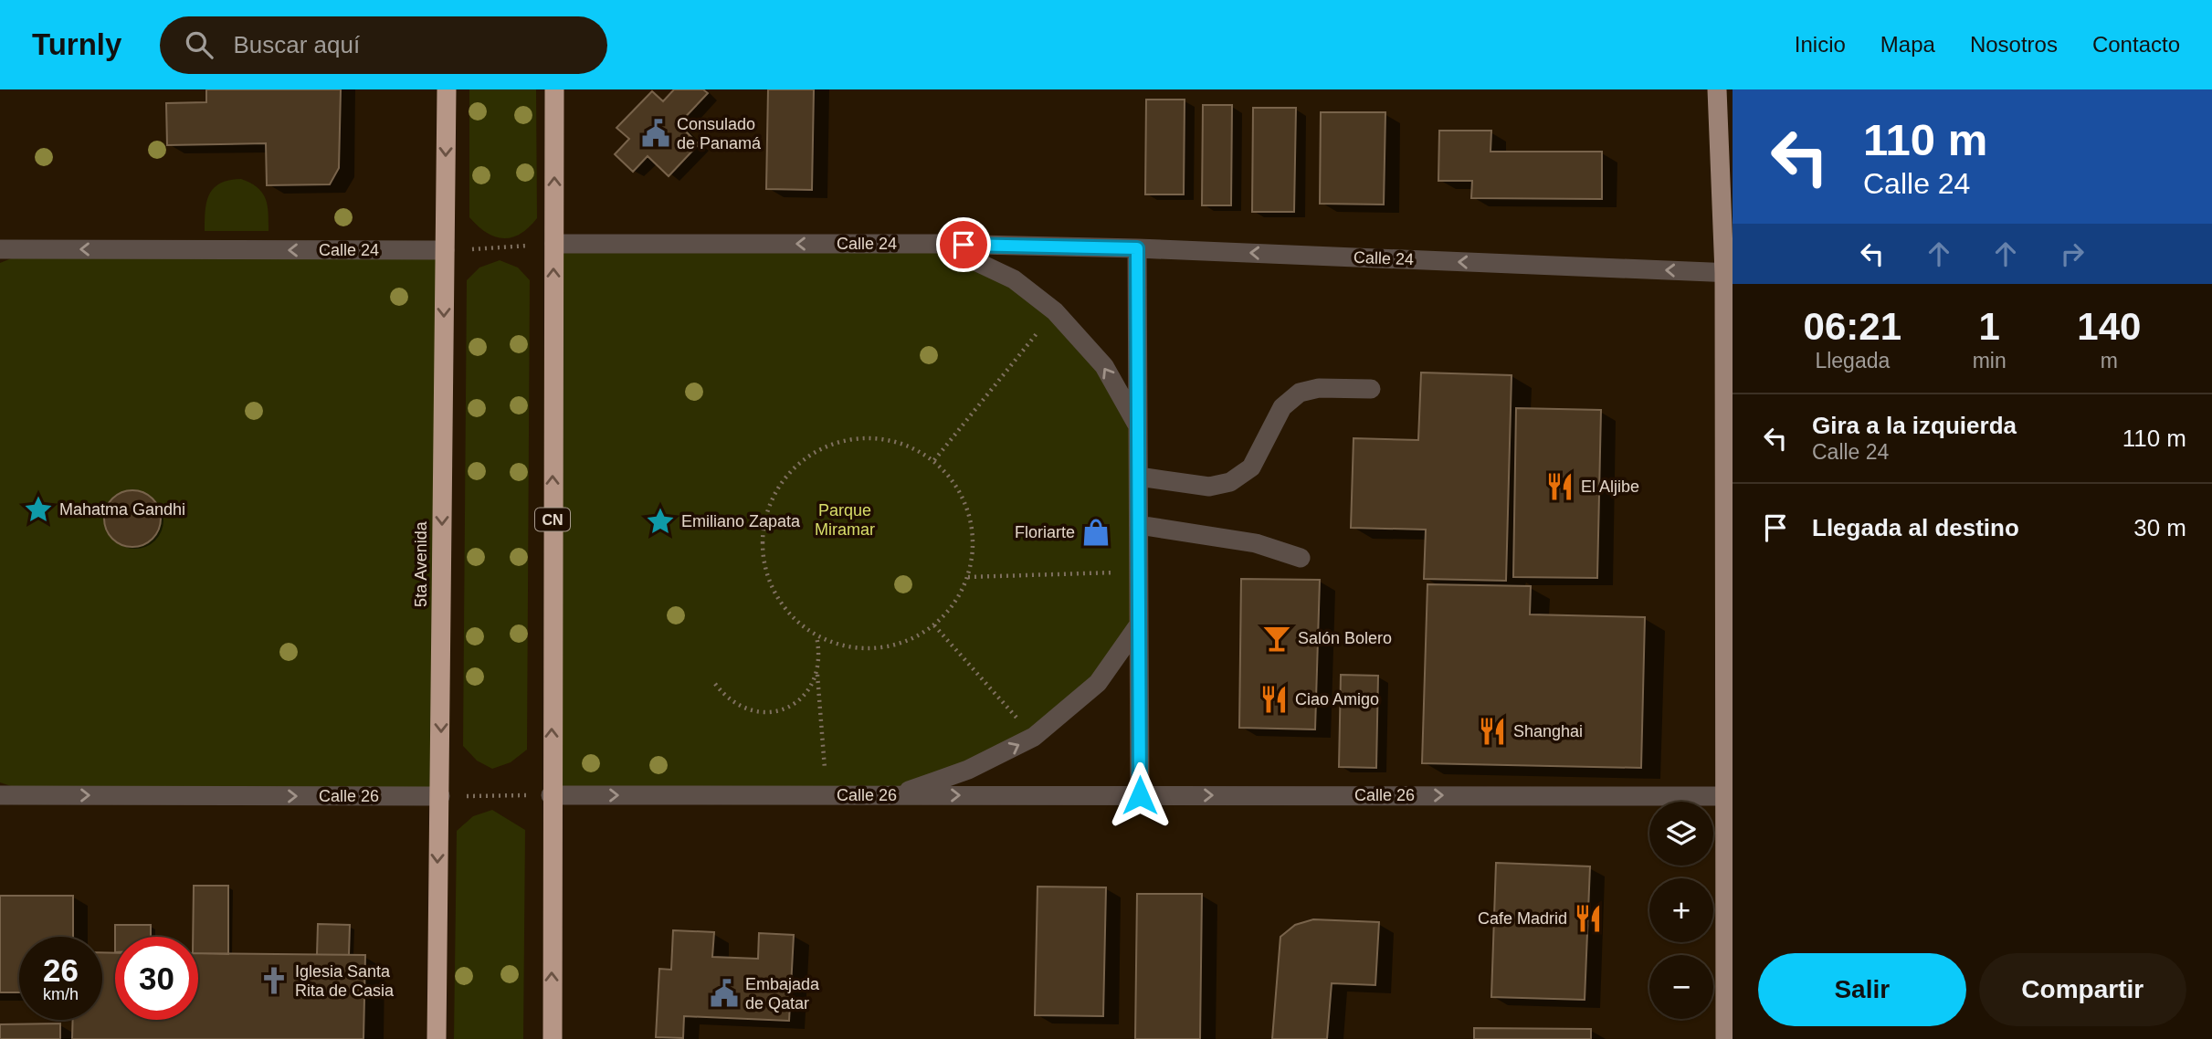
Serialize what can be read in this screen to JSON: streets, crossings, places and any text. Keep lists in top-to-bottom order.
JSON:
{
  "streets": {
    "highway": ["CN", "5ta Avenida"],
    "street": ["Calle 24", "Calle 26"]
  },
  "crossings": [
    ["Calle 24", "CN"],
    ["Calle 24", "5ta Avenida"],
    ["CN", "Calle 26"],
    ["5ta Avenida", "Calle 26"]
  ],
  "one_way": ["Calle 24", "Calle 26"],
  "parks": ["Parque Miramar"],
  "places": {
    "public building": ["Consulado de Panamá", "Embajada de Qatar"],
    "restaurant": [
      "El Aljibe",
      "Ciao Amigo",
      "Shanghai",
      "Cafe Madrid"
    ],
    "place": ["Mahatma Gandhi", "Emiliano Zapata"],
    "shop": ["Floriarte"],
    "bar": ["Salón Bolero"],
    "church": ["Iglesia Santa Rita de Casia"]
  },
  "page": {
    "header": "Turnly",
    "search": "Buscar aquí",
    "nav": [
      "Inicio",
      "Mapa",
      "Nosotros",
      "Contacto"
    ],
    "turn": ["110 m", "Calle 24"],
    "eta": [
      "06:21",
      "Llegada",
      "1",
      "min",
      "140",
      "m"
    ],
    "list": [
      {
        "name": "Gira a la izquierda",
        "note": "Calle 24",
        "value": "110 m"
      },
      {
        "name": "Llegada al destino",
        "value": "30 m"
      }
    ],
    "map_buttons": ["+", "−"],
    "speed": "26 km/h",
    "limit": "30",
    "buttons": ["Salir", "Compartir"]
  }
}
